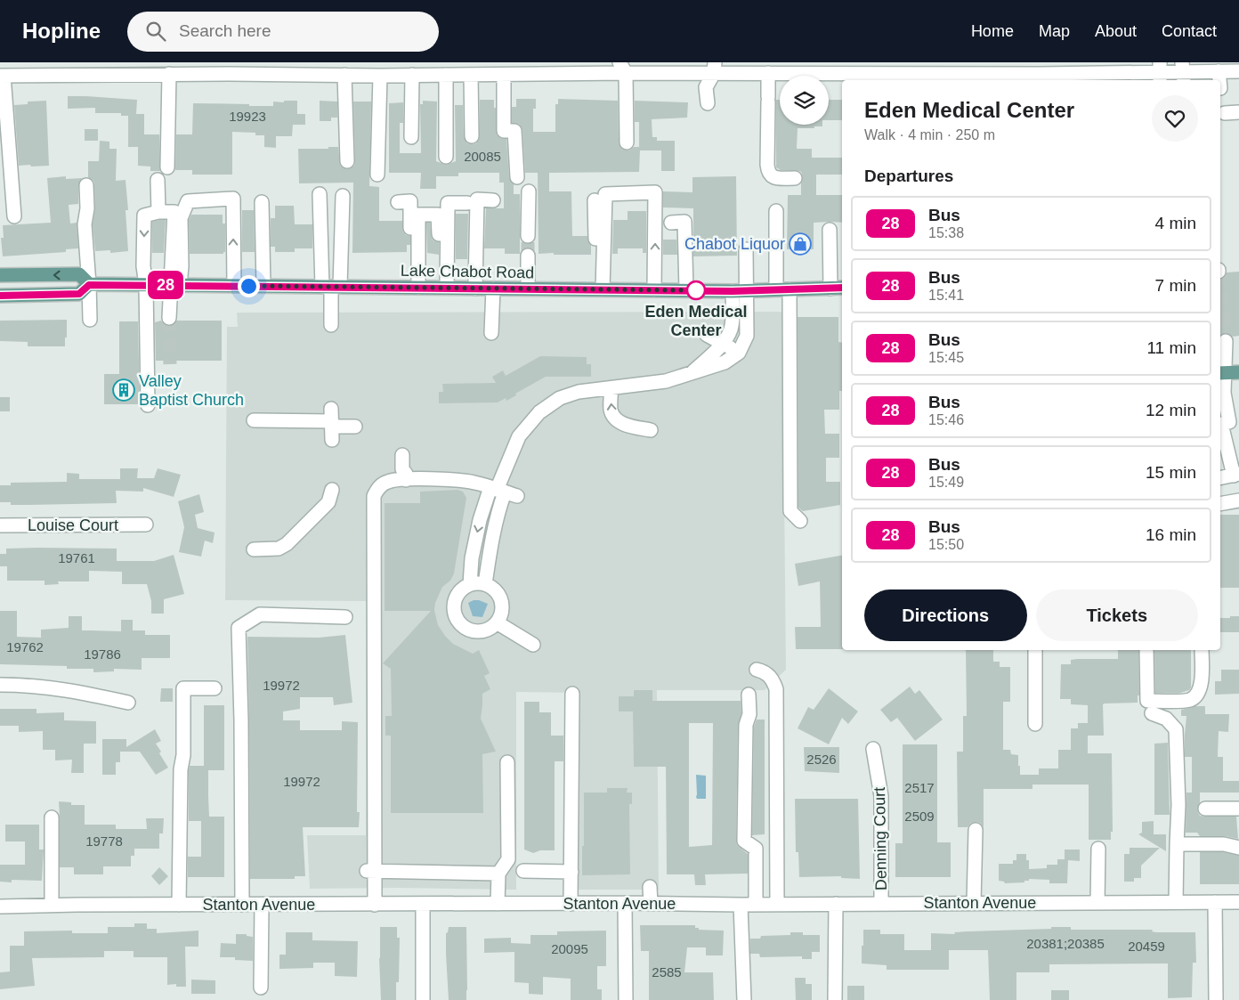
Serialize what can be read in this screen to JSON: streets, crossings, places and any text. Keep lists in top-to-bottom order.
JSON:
{
  "streets": {
    "main road": ["Lake Chabot Road"],
    "street": ["Louise Court", "Denning Court", "Stanton Avenue"]
  },
  "crossings": [
    ["Denning Court", "Stanton Avenue"]
  ],
  "places": {
    "shop": ["Chabot Liquor"],
    "other": ["Eden Medical Center"],
    "building": ["Valley Baptist Church"]
  },
  "lines": ["bus line 28"],
  "house_numbers": [
    "19923",
    "20085",
    "19761",
    "19762",
    "19786",
    "19972",
    "2526",
    "19972",
    "2517",
    "2509",
    "19778",
    "20381;20385",
    "20459",
    "20095",
    "2585"
  ],
  "page": {
    "header": "Hopline",
    "search": "Search here",
    "nav": [
      "Home",
      "Map",
      "About",
      "Contact"
    ],
    "on_map": "28",
    "heading": [
      ["Eden Medical Center", "Walk · 4 min · 250 m"],
      "Departures"
    ],
    "list": [
      {
        "mark": "28",
        "name": "Bus",
        "note": "15:38",
        "value": "4 min"
      },
      {
        "mark": "28",
        "name": "Bus",
        "note": "15:41",
        "value": "7 min"
      },
      {
        "mark": "28",
        "name": "Bus",
        "note": "15:45",
        "value": "11 min"
      },
      {
        "mark": "28",
        "name": "Bus",
        "note": "15:46",
        "value": "12 min"
      },
      {
        "mark": "28",
        "name": "Bus",
        "note": "15:49",
        "value": "15 min"
      },
      {
        "mark": "28",
        "name": "Bus",
        "note": "15:50",
        "value": "16 min"
      }
    ],
    "buttons": ["Directions", "Tickets"]
  }
}
